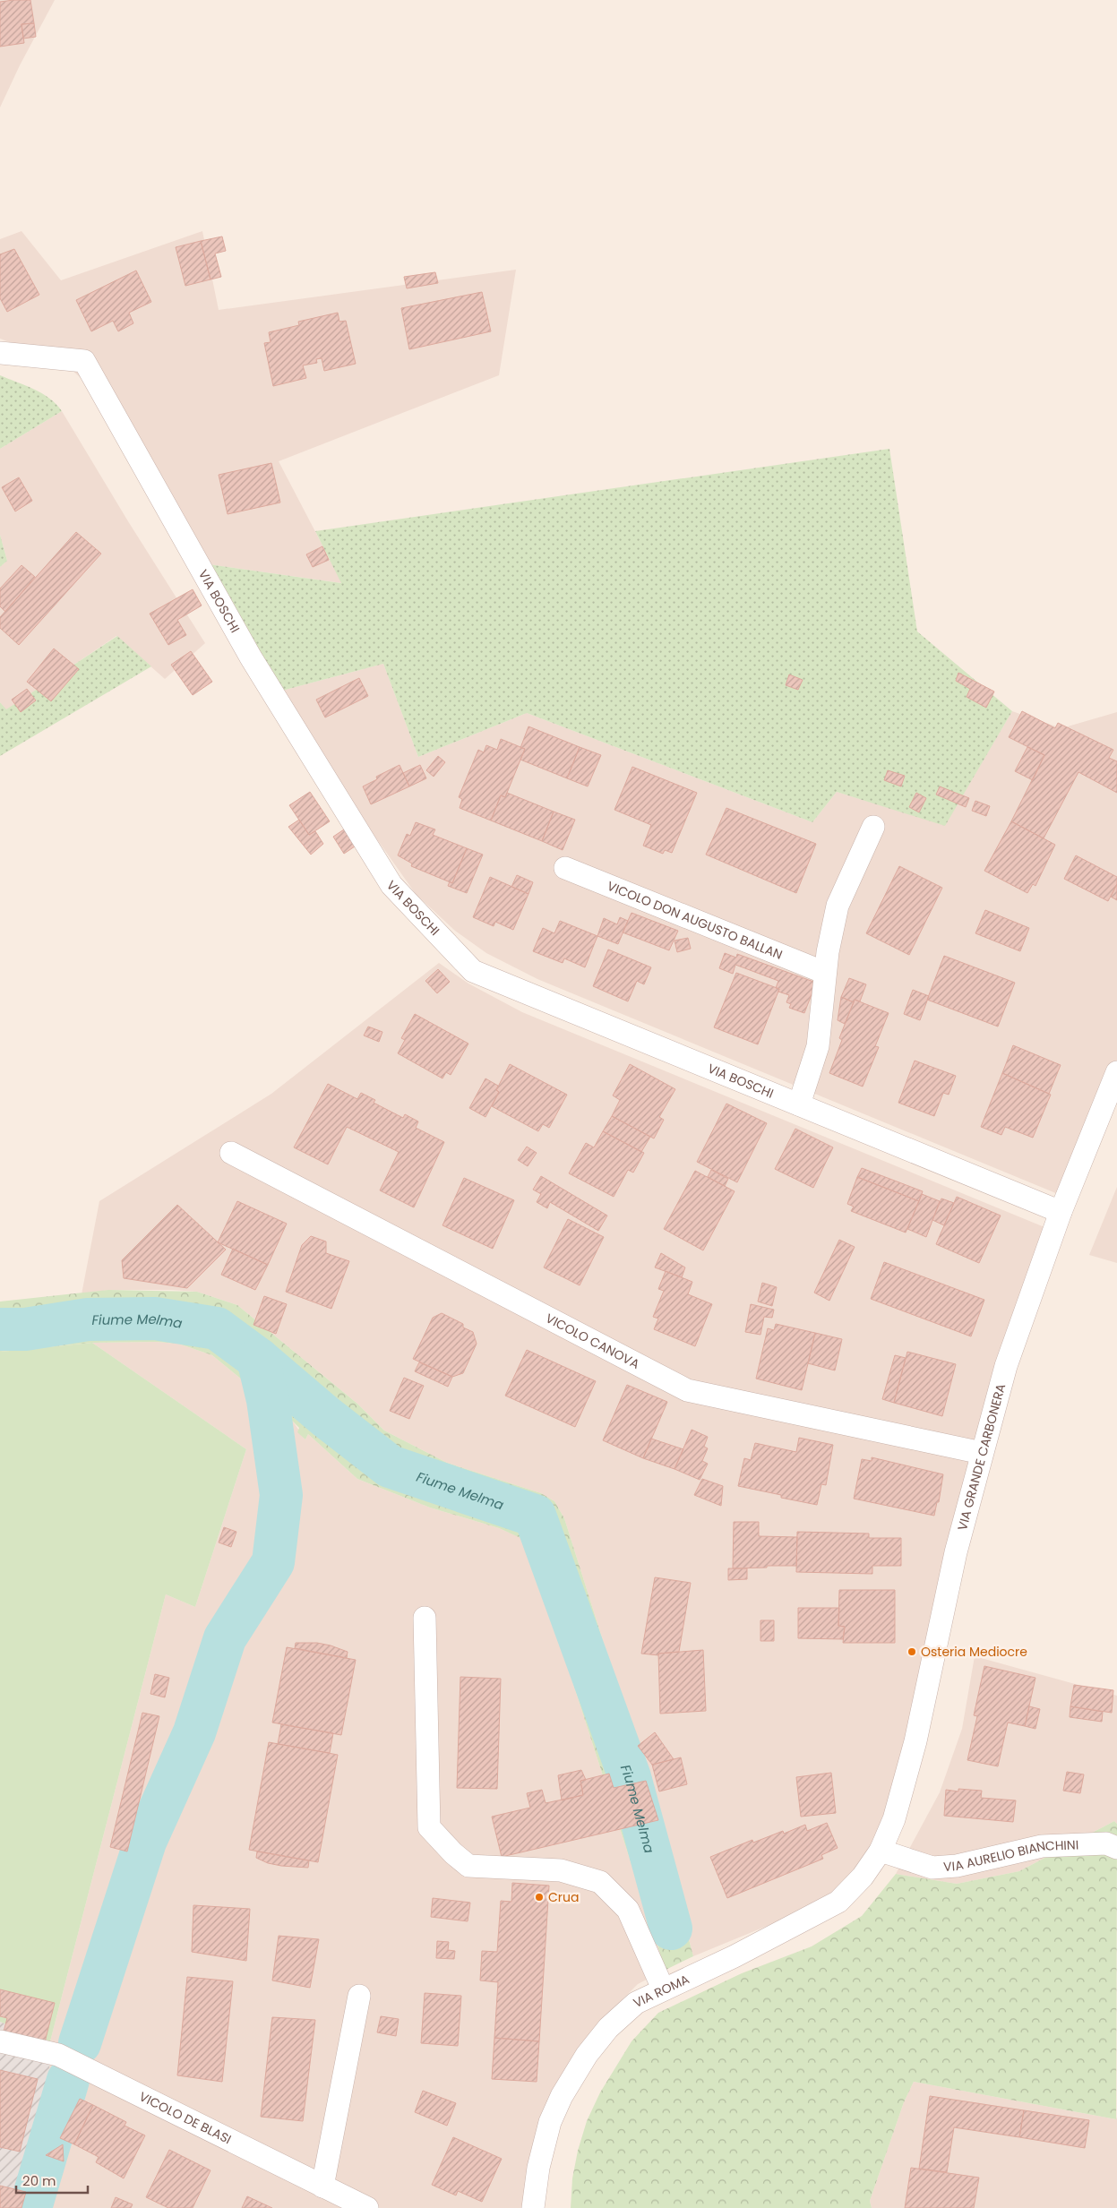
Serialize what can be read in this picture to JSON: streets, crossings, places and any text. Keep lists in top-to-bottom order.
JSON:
{
  "streets": {
    "street": [
      "VIA BOSCHI",
      "VICOLO DON AUGUSTO BALLAN",
      "VICOLO CANOVA",
      "VIA GRANDE CARBONERA",
      "VIA AURELIO BIANCHINI",
      "VIA ROMA",
      "VICOLO DE BLASI"
    ]
  },
  "crossings": [
    ["VIA BOSCHI", "VIA GRANDE CARBONERA"],
    ["VICOLO CANOVA", "VIA GRANDE CARBONERA"],
    ["VIA GRANDE CARBONERA", "VIA AURELIO BIANCHINI"],
    ["VIA GRANDE CARBONERA", "VIA ROMA"],
    ["VIA AURELIO BIANCHINI", "VIA ROMA"]
  ],
  "water": ["Fiume Melma"],
  "places": ["Osteria Mediocre", "Crua"],
  "scale_bar": "20 m"
}
